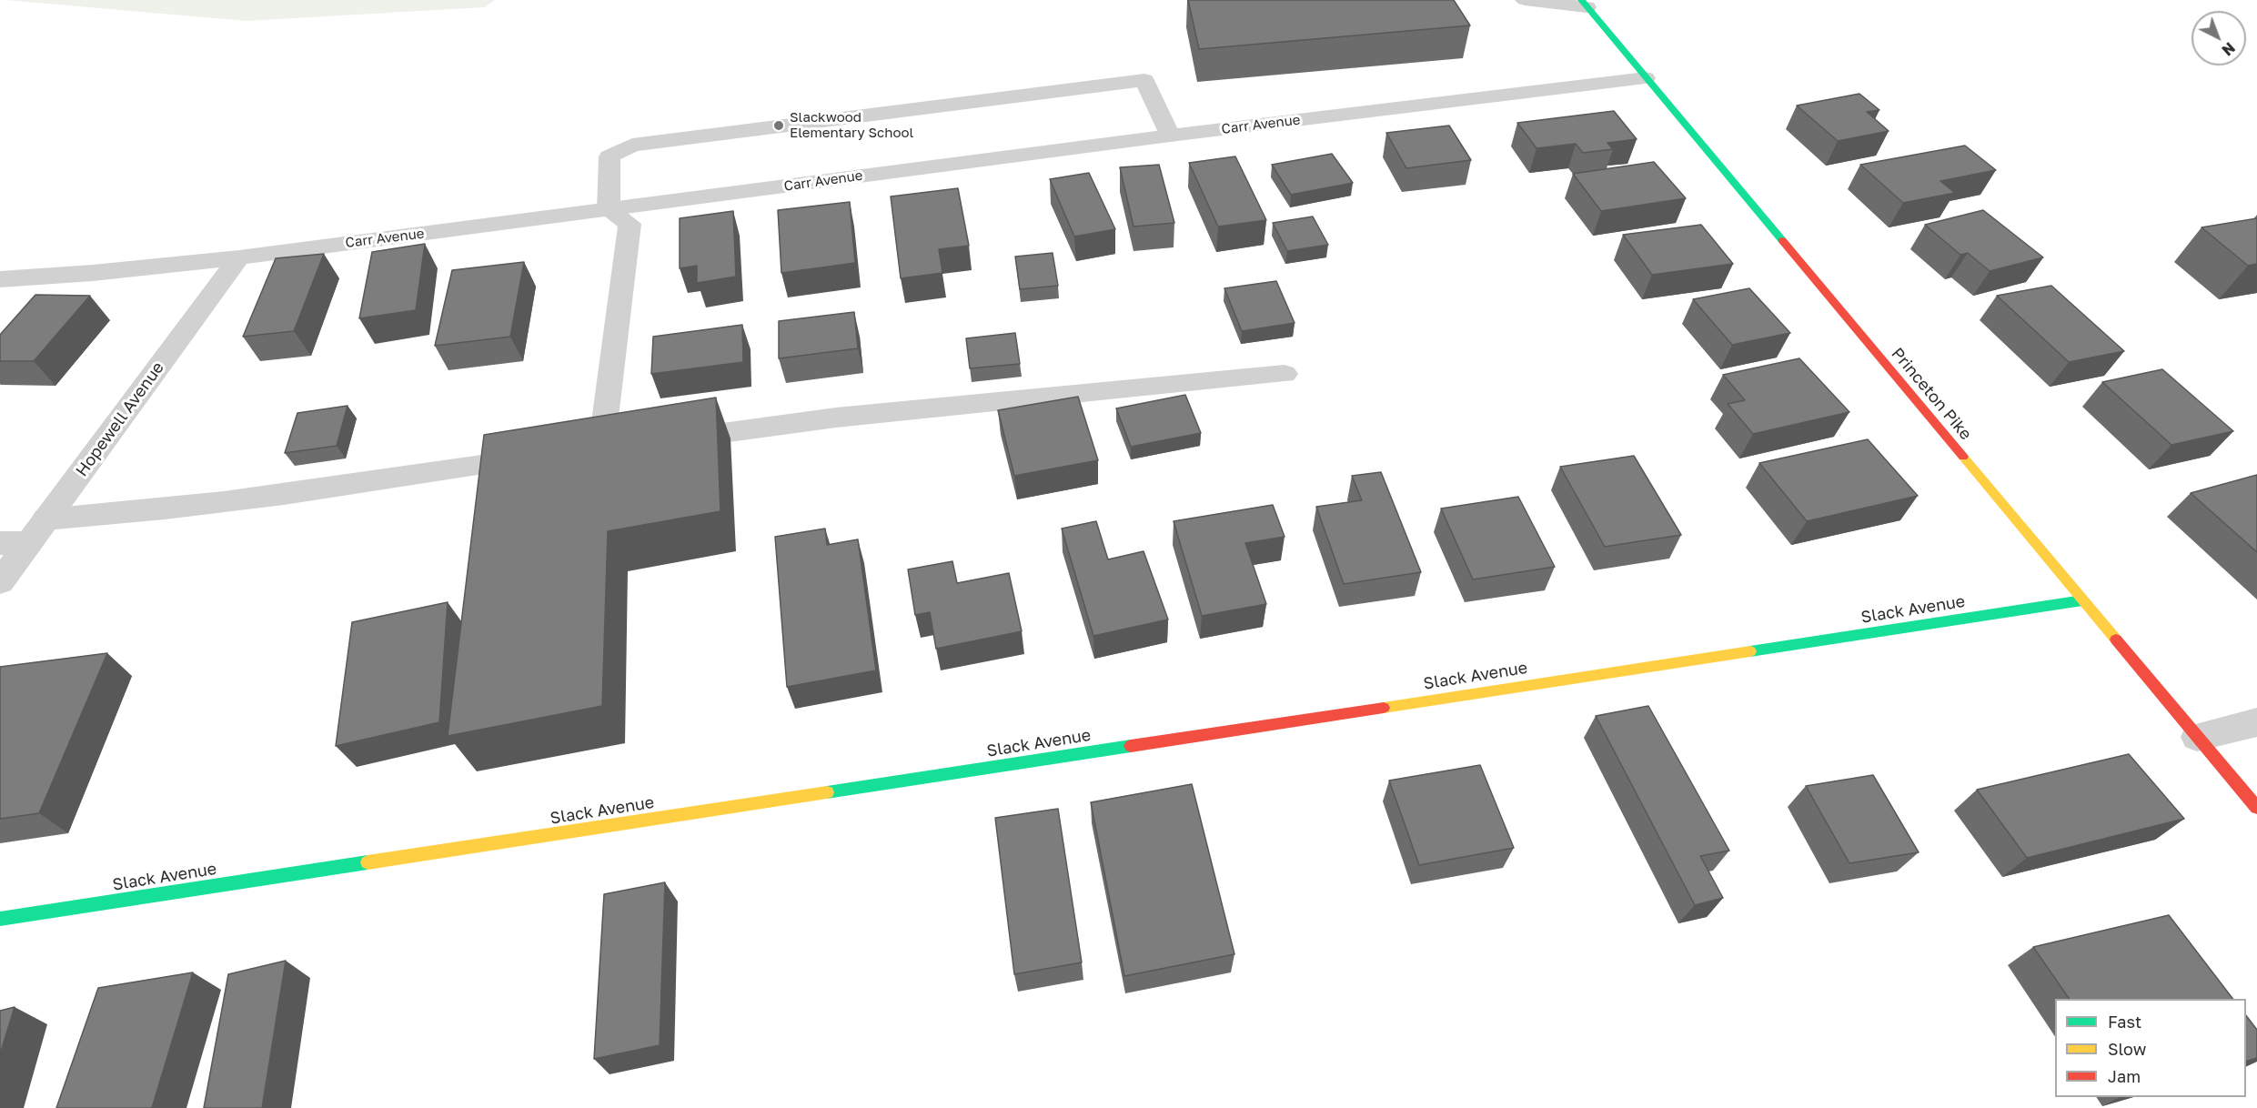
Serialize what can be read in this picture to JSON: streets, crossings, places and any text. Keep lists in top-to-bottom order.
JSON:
{
  "streets": {
    "street": [
      "Carr Avenue",
      "Princeton Pike",
      "Hopewell Avenue",
      "Slack Avenue"
    ]
  },
  "crossings": [
    ["Carr Avenue", "Princeton Pike"],
    ["Carr Avenue", "Hopewell Avenue"],
    ["Princeton Pike", "Slack Avenue"]
  ],
  "places": ["Slackwood Elementary School"],
  "legend": ["Fast", "Slow", "Jam"],
  "north": "bottom right"
}
